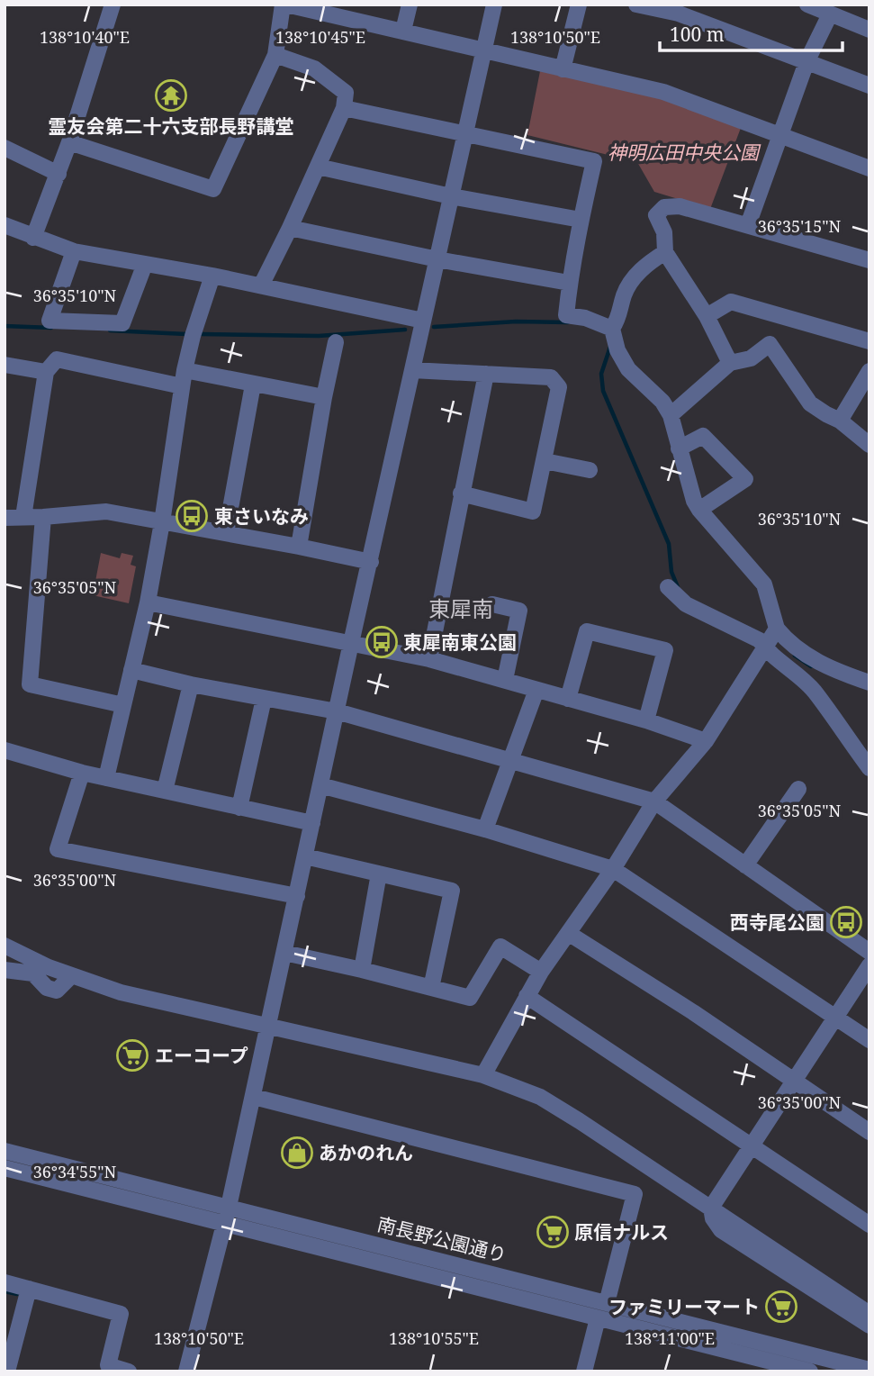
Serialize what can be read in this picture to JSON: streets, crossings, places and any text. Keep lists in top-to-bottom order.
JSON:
{
  "streets": {
    "street": ["南長野公園通り"]
  },
  "districts": ["東犀南"],
  "parks": ["神明広田中央公園"],
  "places": {
    "temple": ["霊友会第二十六支部長野講堂"],
    "bus stop": ["東さいなみ", "東犀南東公園", "西寺尾公園"],
    "supermarket": ["エーコープ", "原信ナルス", "ファミリーマート"],
    "shop": ["あかのれん"]
  },
  "scale_bar": "100 m",
  "coordinates": [
    "138°10'40\"E",
    "138°10'45\"E",
    "138°10'50\"E",
    "36°35'15\"N",
    "36°35'10\"N",
    "36°35'05\"N",
    "36°35'00\"N",
    "36°34'55\"N",
    "138°10'55\"E",
    "138°11'00\"E"
  ]
}
